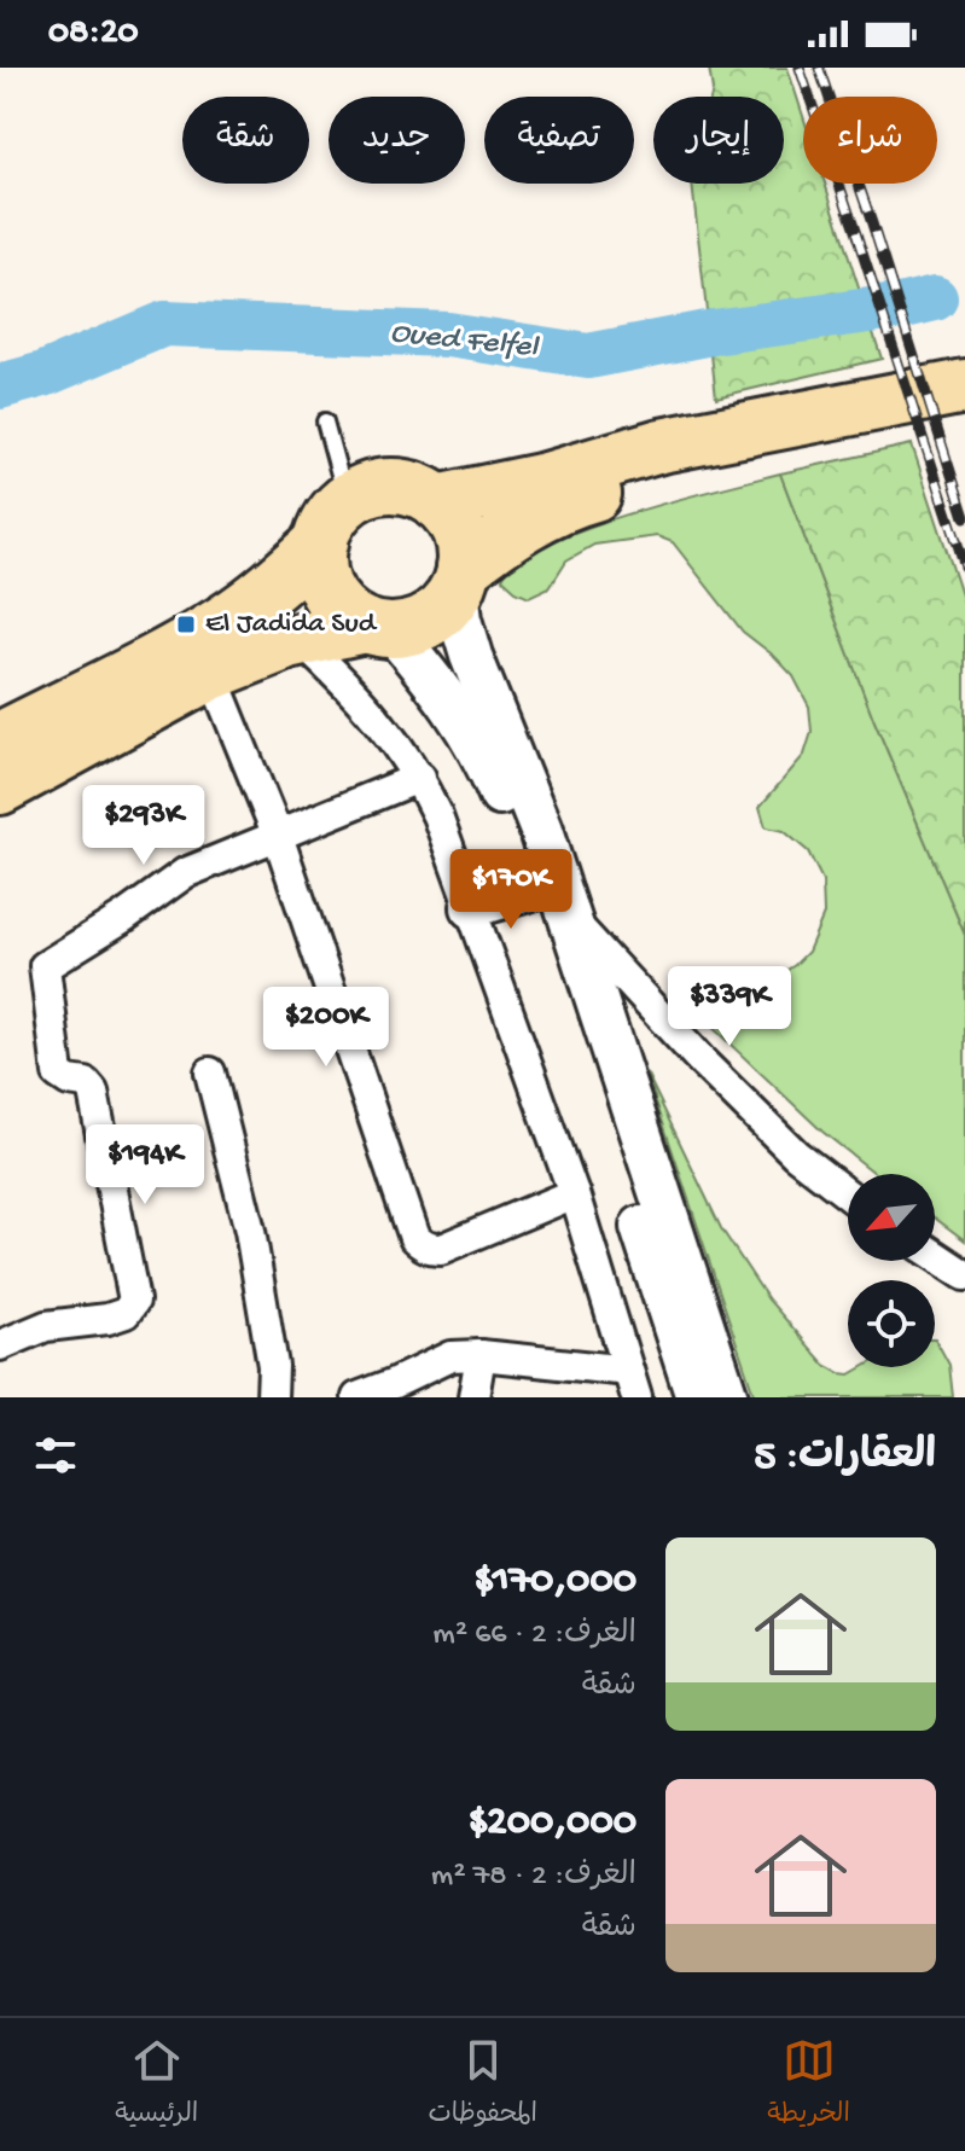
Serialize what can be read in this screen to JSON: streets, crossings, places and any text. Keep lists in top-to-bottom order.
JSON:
{
  "water": ["Oued Felfel"],
  "places": {
    "transit": ["El Jadida Sud"]
  },
  "north": "bottom left",
  "page": {
    "status": "08:20",
    "chip": [
      "شراء",
      "إيجار",
      "تصفية",
      "جديد",
      "شقة"
    ],
    "price": [
      "$293K",
      "$170K",
      "$339K",
      "$200K",
      "$194K"
    ],
    "heading": "العقارات: 5",
    "list": [
      {
        "name": "$170,000",
        "note": "الغرف: 2 · 66 m² · شقة"
      },
      {
        "name": "$200,000",
        "note": "الغرف: 2 · 78 m² · شقة"
      }
    ],
    "tabs": ["الخريطة", "المحفوظات", "الرئيسية"]
  }
}
